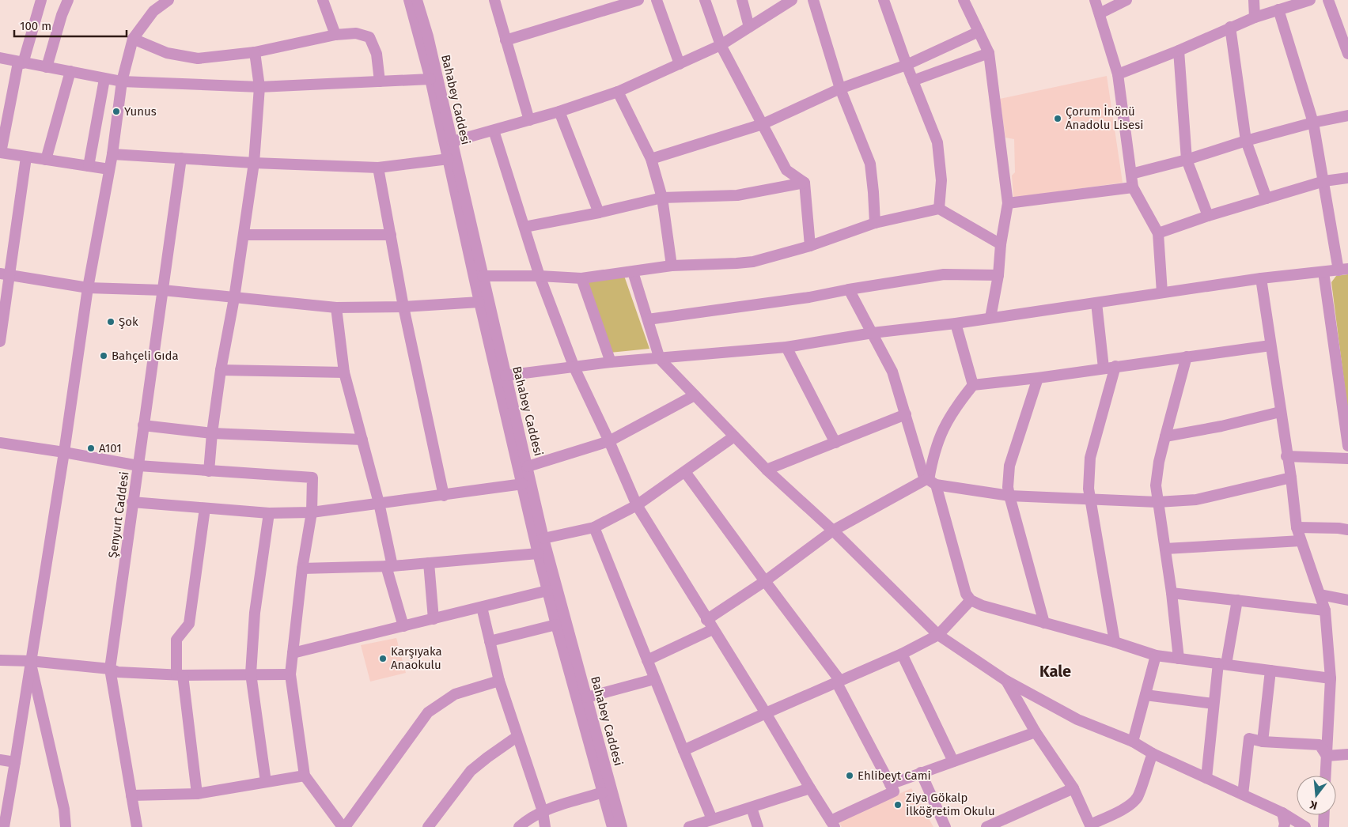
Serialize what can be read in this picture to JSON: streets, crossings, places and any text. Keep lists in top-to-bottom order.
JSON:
{
  "streets": {
    "street": ["Bahabey Caddesi", "Şenyurt Caddesi"]
  },
  "districts": ["Kale"],
  "places": [
    "Yunus",
    "Çorum İnönü Anadolu Lisesi",
    "Şok",
    "Bahçeli Gıda",
    "A101",
    "Karşıyaka Anaokulu",
    "Ehlibeyt Cami",
    "Ziya Gökalp İlköğretim Okulu"
  ],
  "scale_bar": "100 m",
  "north": "bottom"
}
